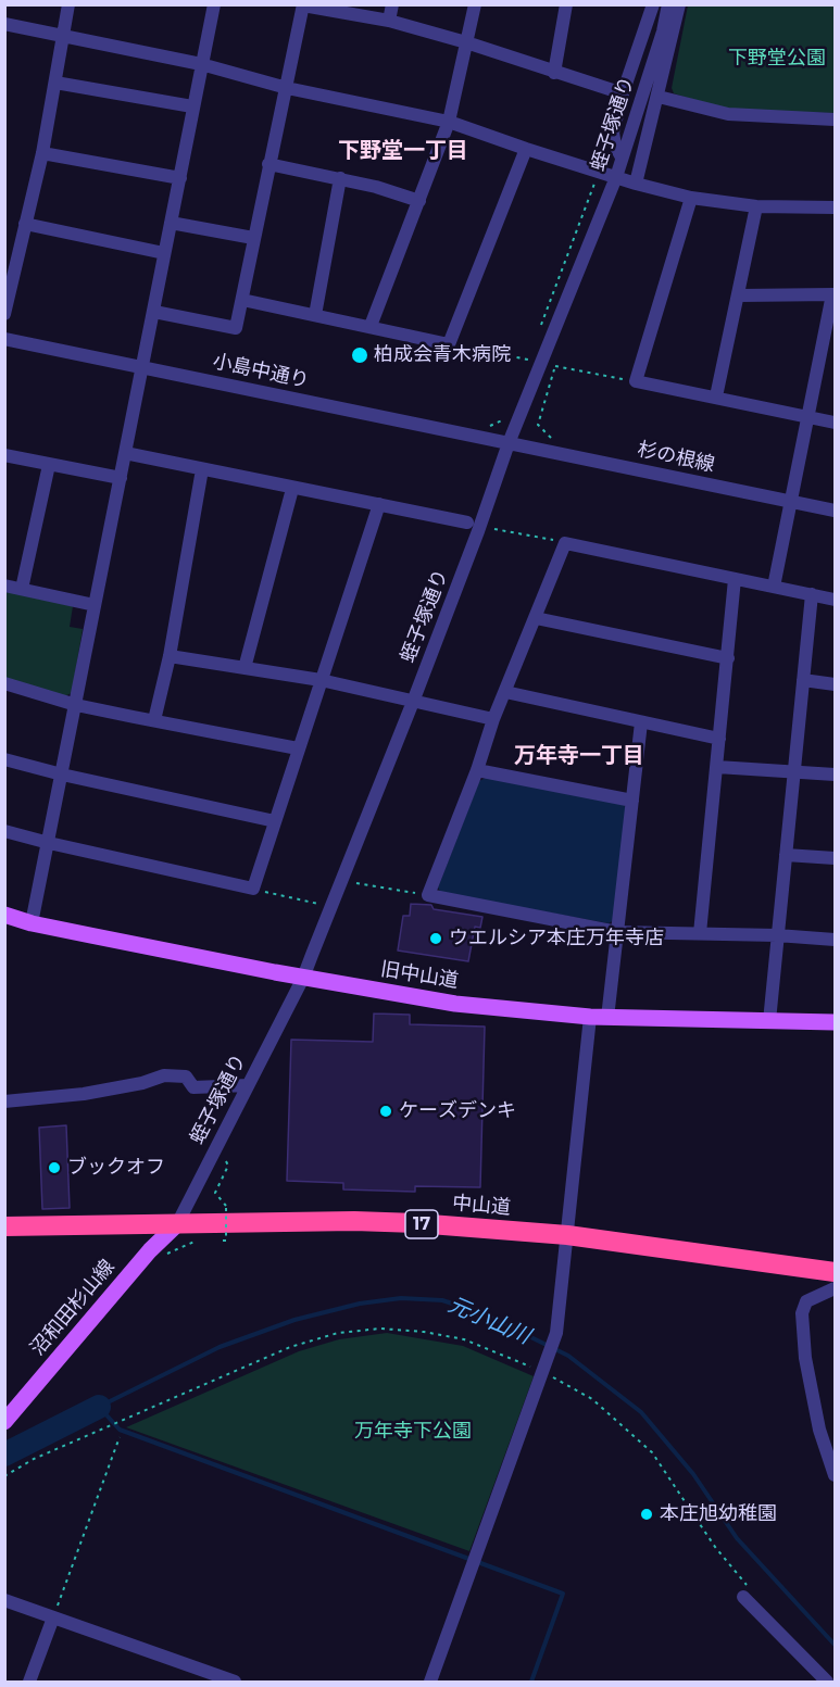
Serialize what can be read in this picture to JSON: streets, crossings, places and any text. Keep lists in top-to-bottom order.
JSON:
{
  "streets": {
    "highway": ["中山道", "17"],
    "main road": ["旧中山道", "沼和田杉山線"],
    "street": ["蛭子塚通り", "小島中通り", "杉の根線"]
  },
  "crossings": [
    ["蛭子塚通り", "小島中通り"],
    ["蛭子塚通り", "杉の根線"],
    ["蛭子塚通り", "旧中山道"],
    ["蛭子塚通り", "中山道"],
    ["蛭子塚通り", "沼和田杉山線"],
    ["小島中通り", "杉の根線"],
    ["中山道", "沼和田杉山線"]
  ],
  "districts": ["下野堂一丁目", "万年寺一丁目"],
  "water": ["元小山川"],
  "parks": ["下野堂公園", "万年寺下公園"],
  "places": [
    "柏成会青木病院",
    "ウエルシア本庄万年寺店",
    "ケーズデンキ",
    "ブックオフ",
    "本庄旭幼稚園"
  ]
}
